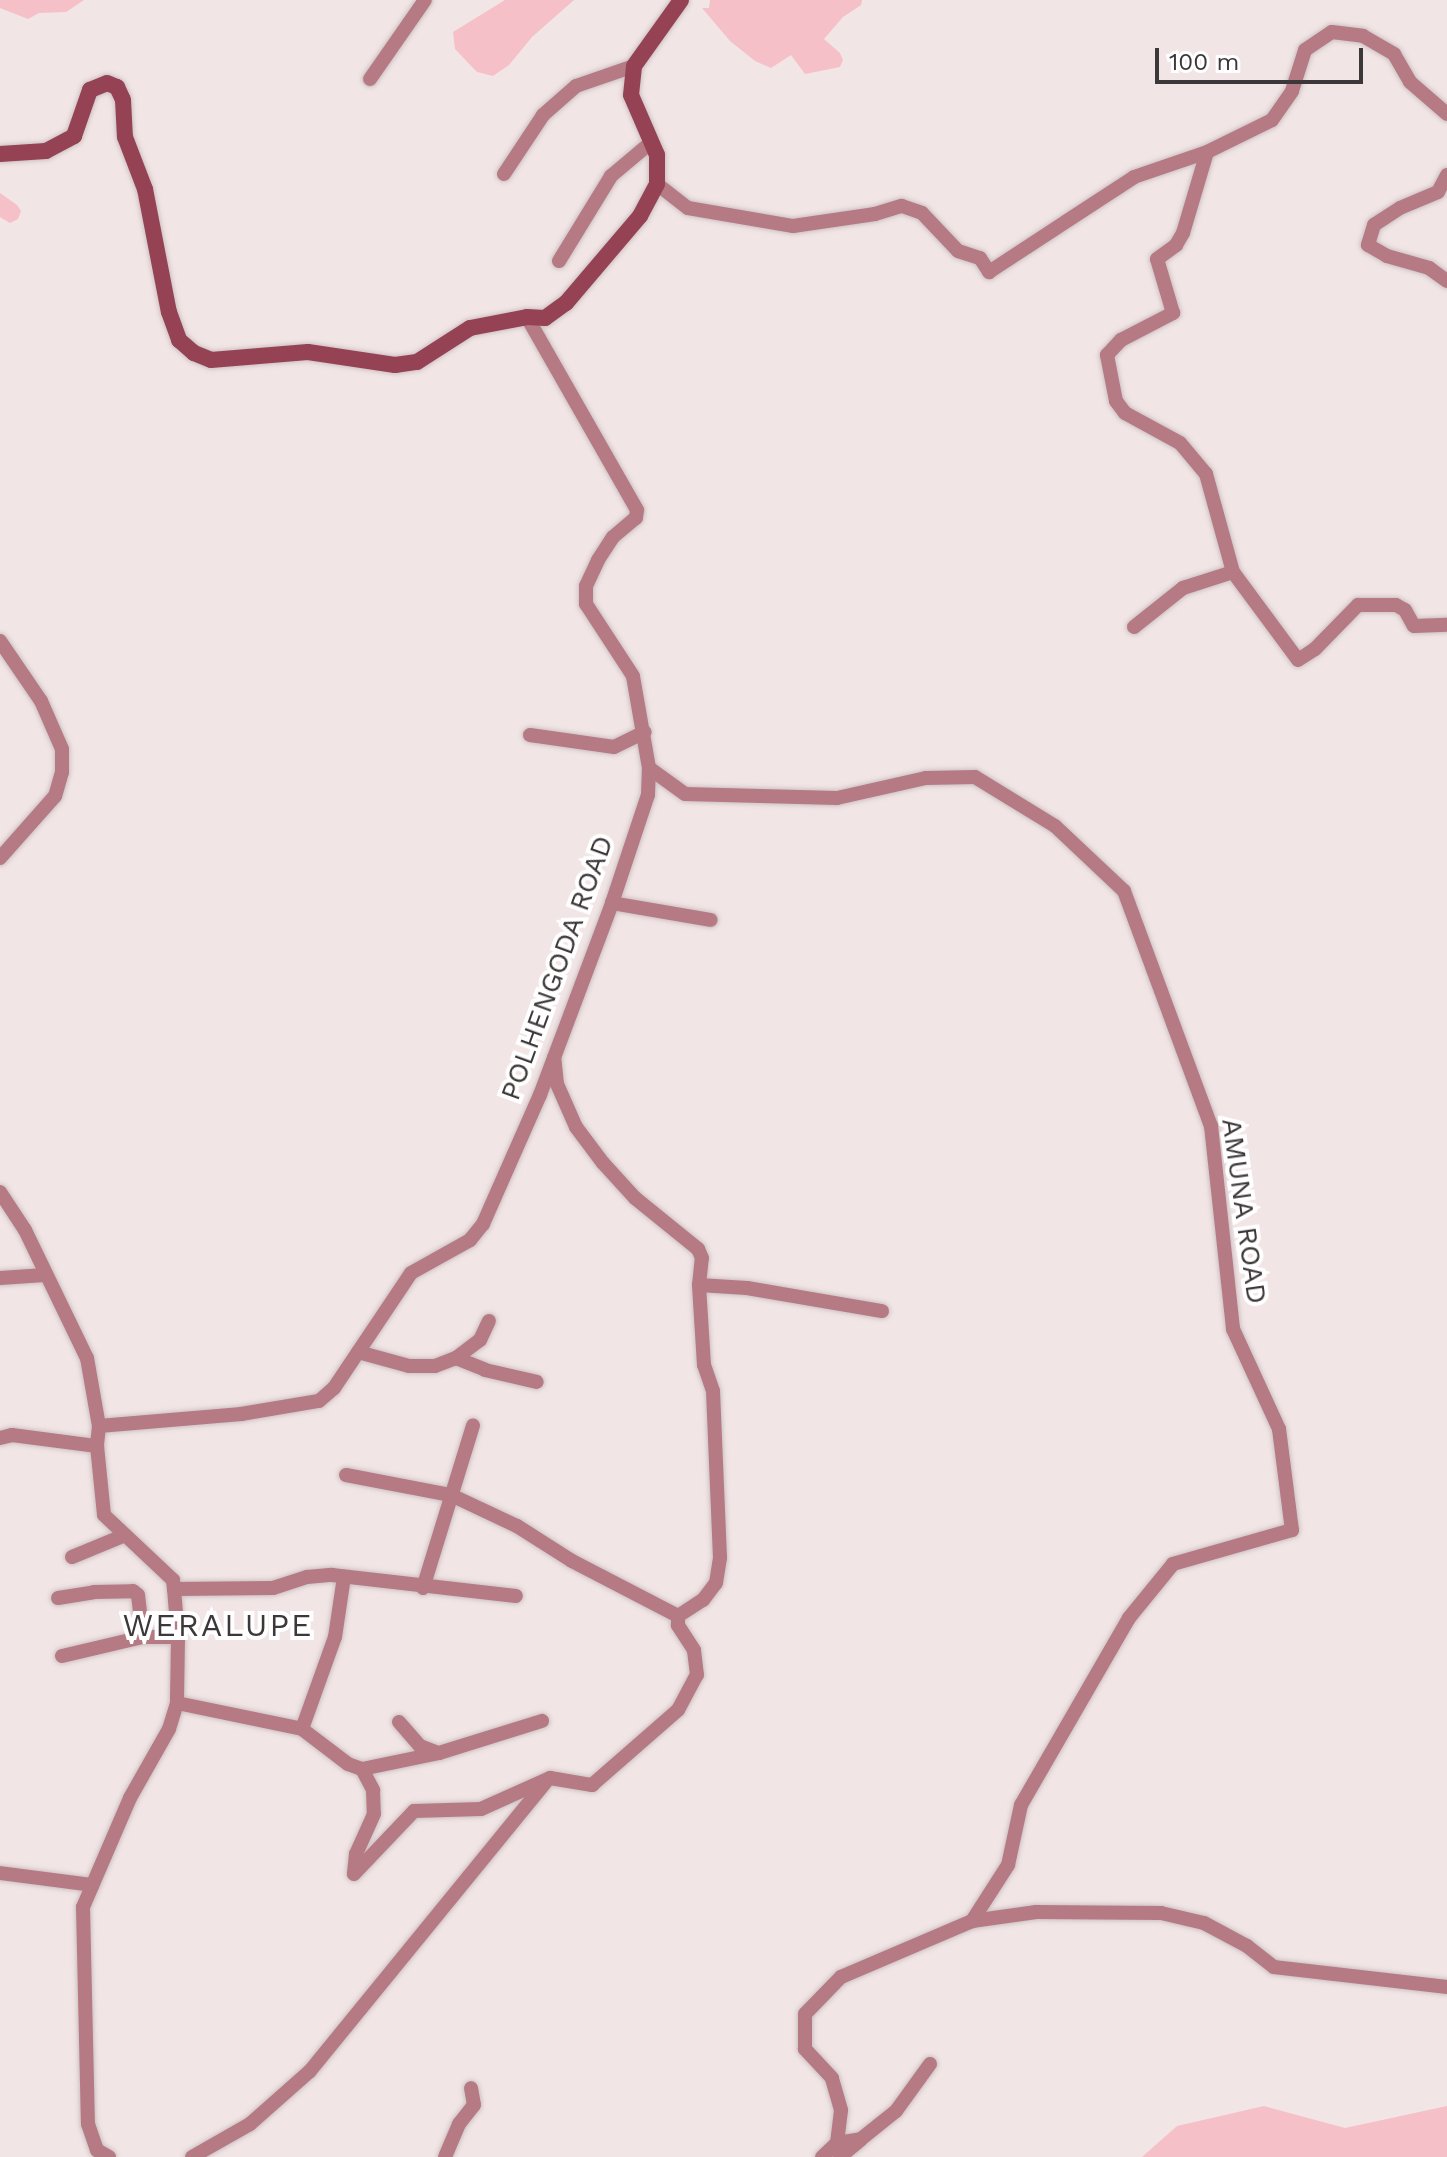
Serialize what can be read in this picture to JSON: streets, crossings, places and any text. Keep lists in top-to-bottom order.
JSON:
{
  "streets": {
    "street": ["POLHENGODA ROAD", "AMUNA ROAD"]
  },
  "crossings": [
    ["POLHENGODA ROAD", "AMUNA ROAD"]
  ],
  "districts": ["WERALUPE"],
  "scale_bar": "100 m"
}
